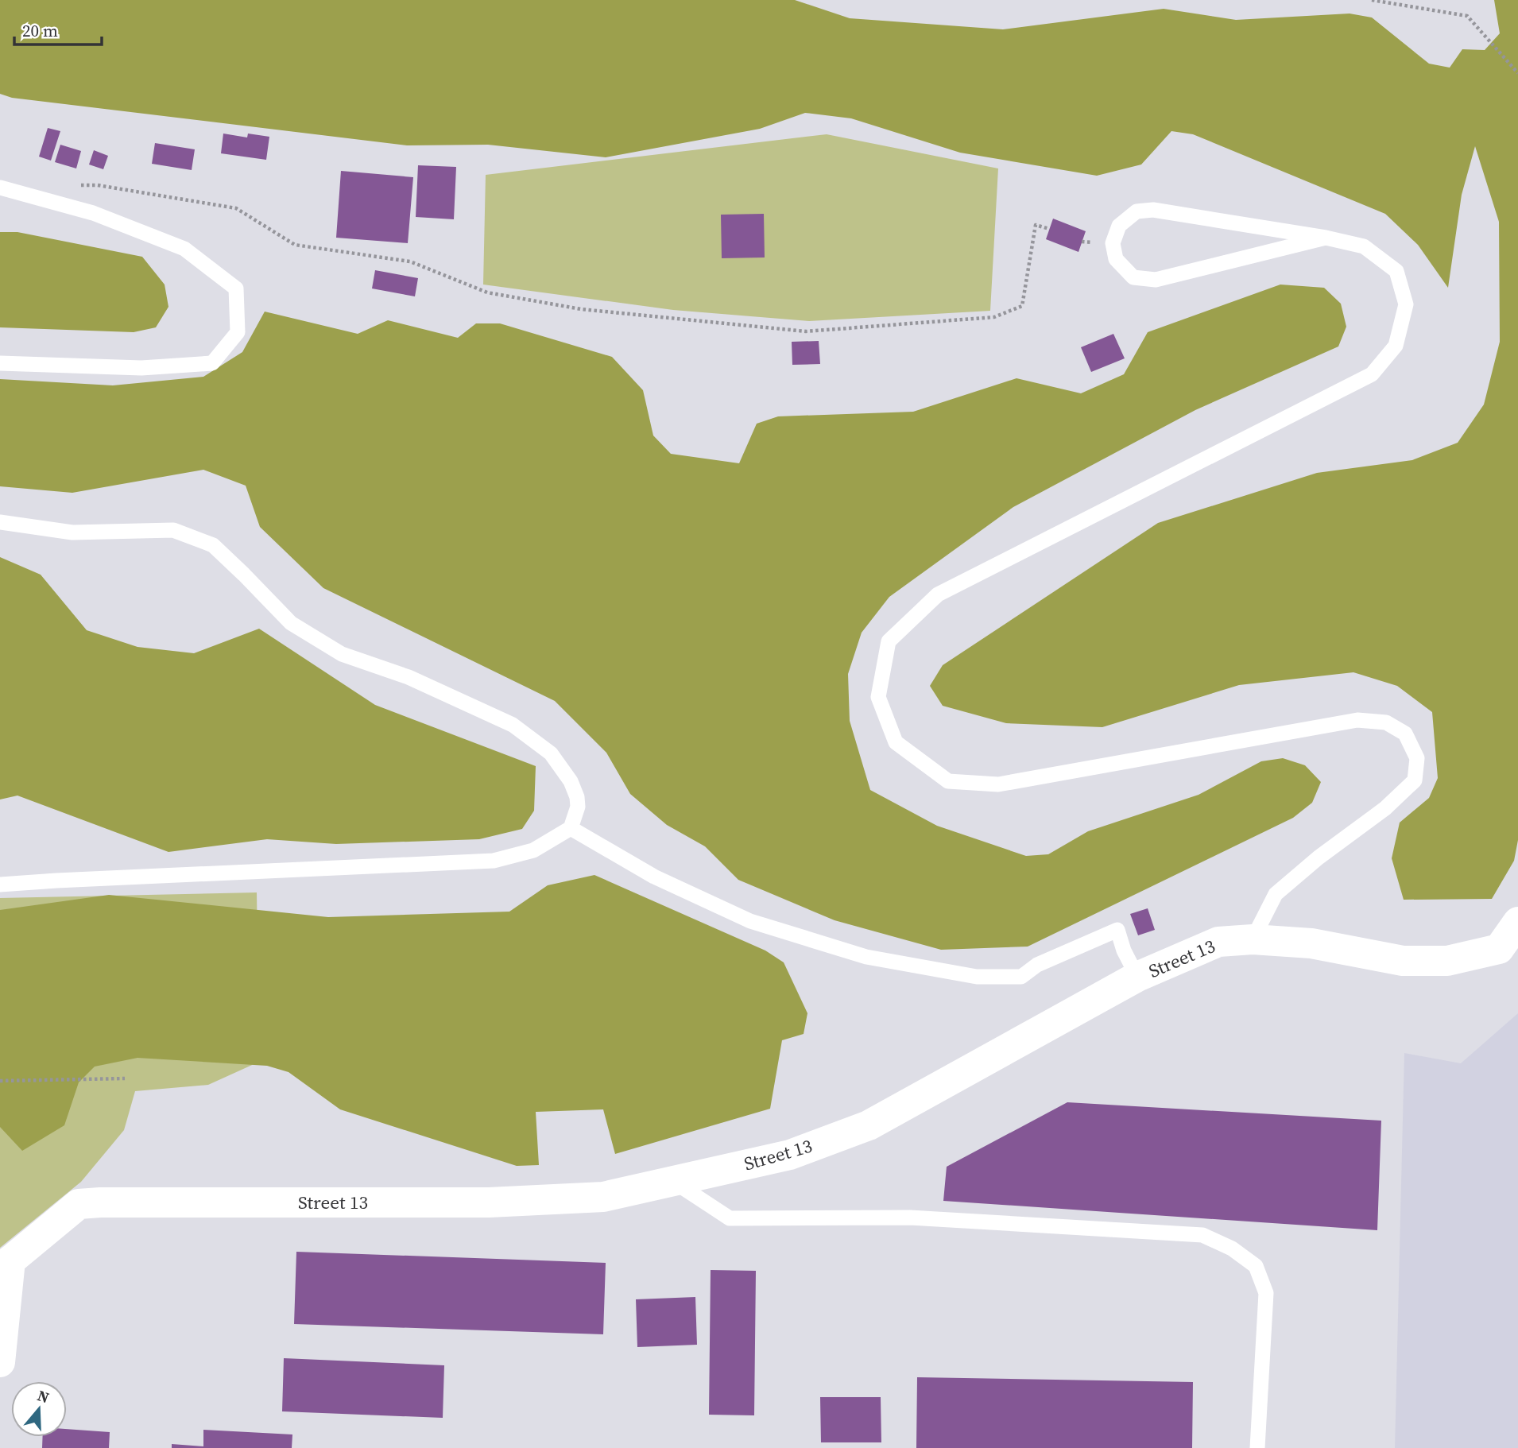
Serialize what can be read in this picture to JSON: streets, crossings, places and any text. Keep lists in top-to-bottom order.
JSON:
{
  "streets": {
    "street": ["Street 13"]
  },
  "scale_bar": "20 m",
  "north": "top"
}
